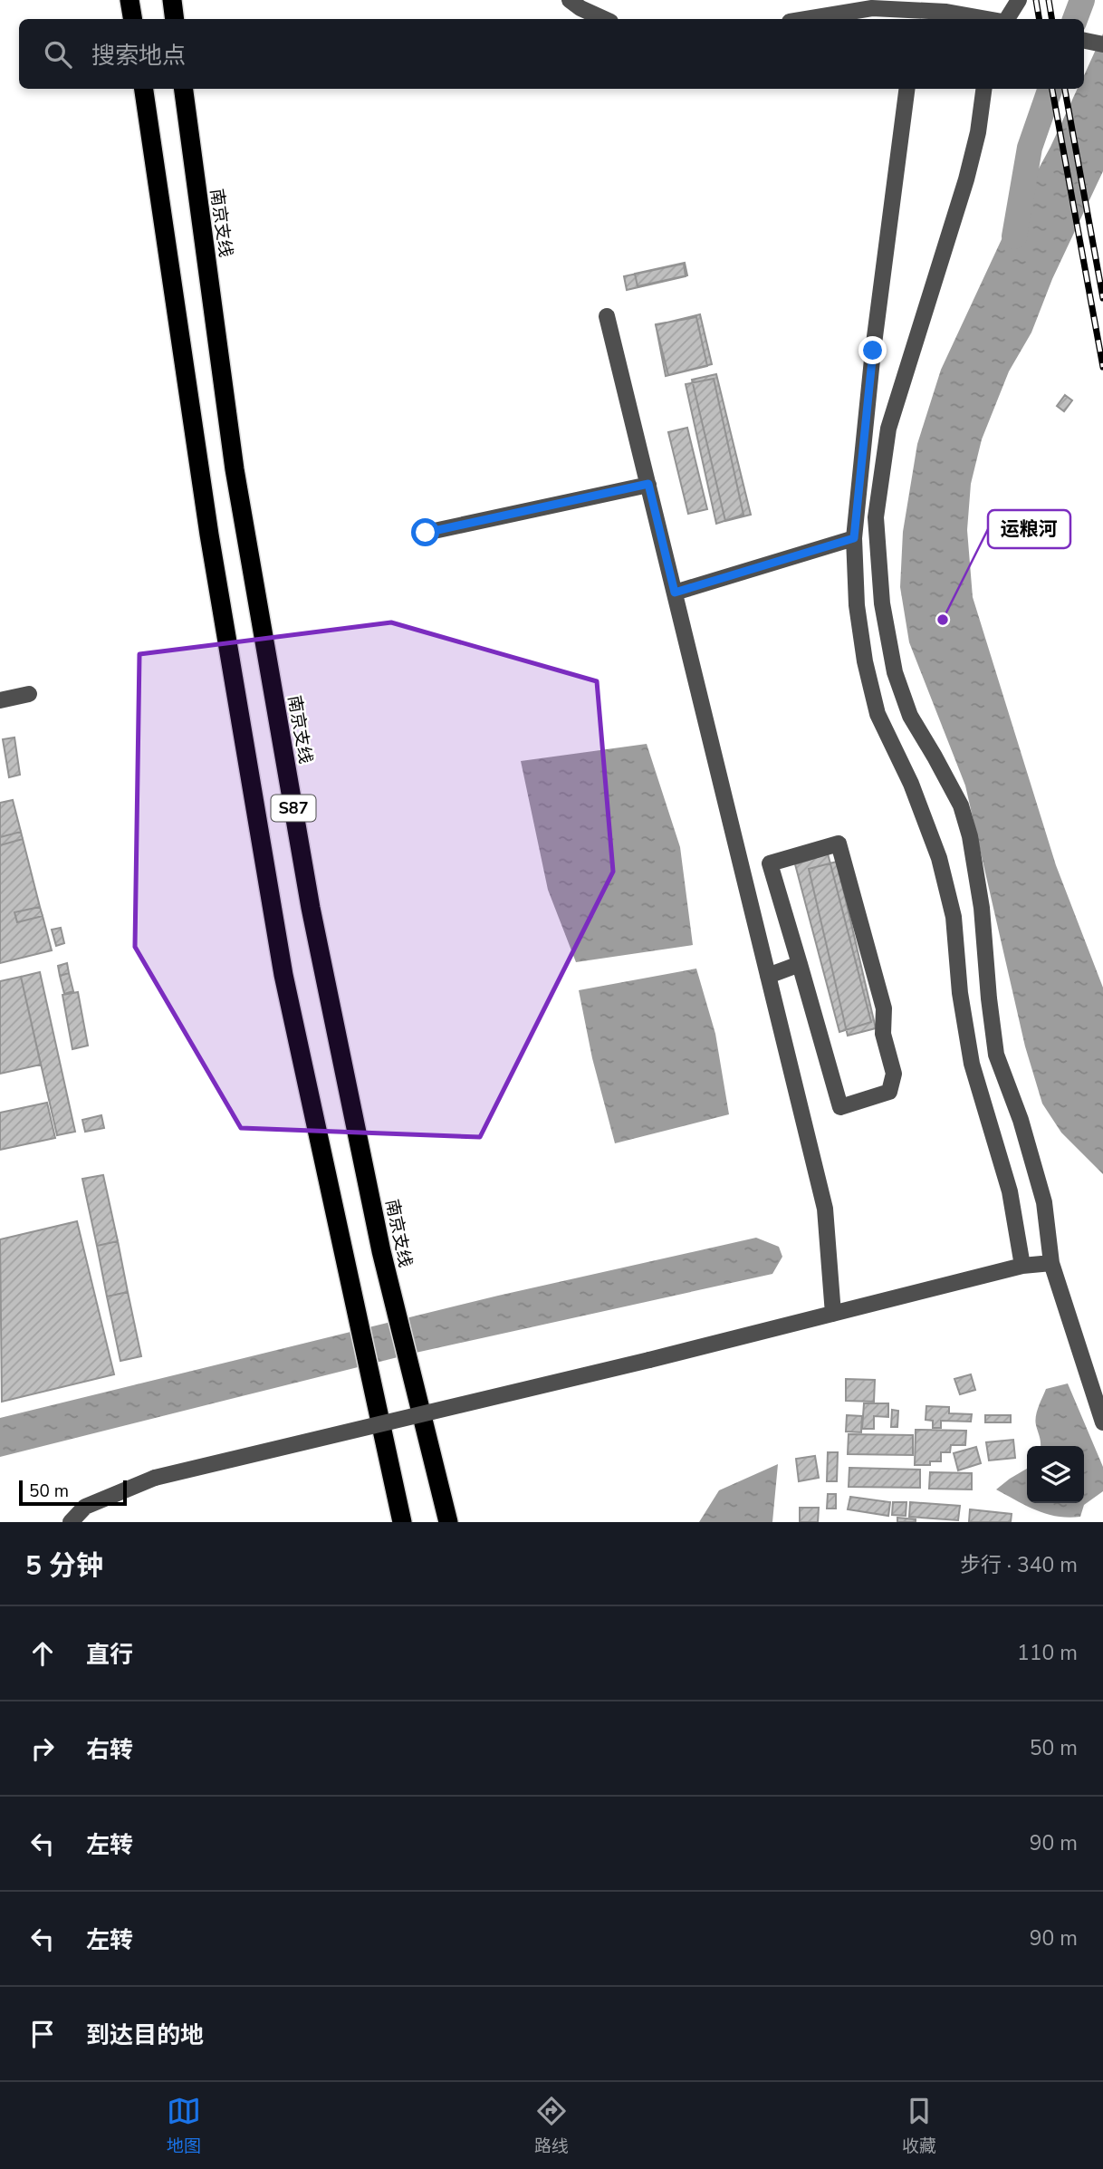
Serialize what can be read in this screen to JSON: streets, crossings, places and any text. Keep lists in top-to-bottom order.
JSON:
{
  "streets": {
    "highway": ["南京支线", "S87"]
  },
  "places": ["运粮河"],
  "scale_bar": "50 m",
  "page": {
    "search": "搜索地点",
    "scale": "50 m",
    "heading": ["5 分钟", "步行 · 340 m"],
    "list": [
      ["直行", "110 m"],
      ["右转", "50 m"],
      ["左转", "90 m"],
      ["左转", "90 m"],
      "到达目的地"
    ],
    "nav": ["地图", "路线", "收藏"]
  }
}
